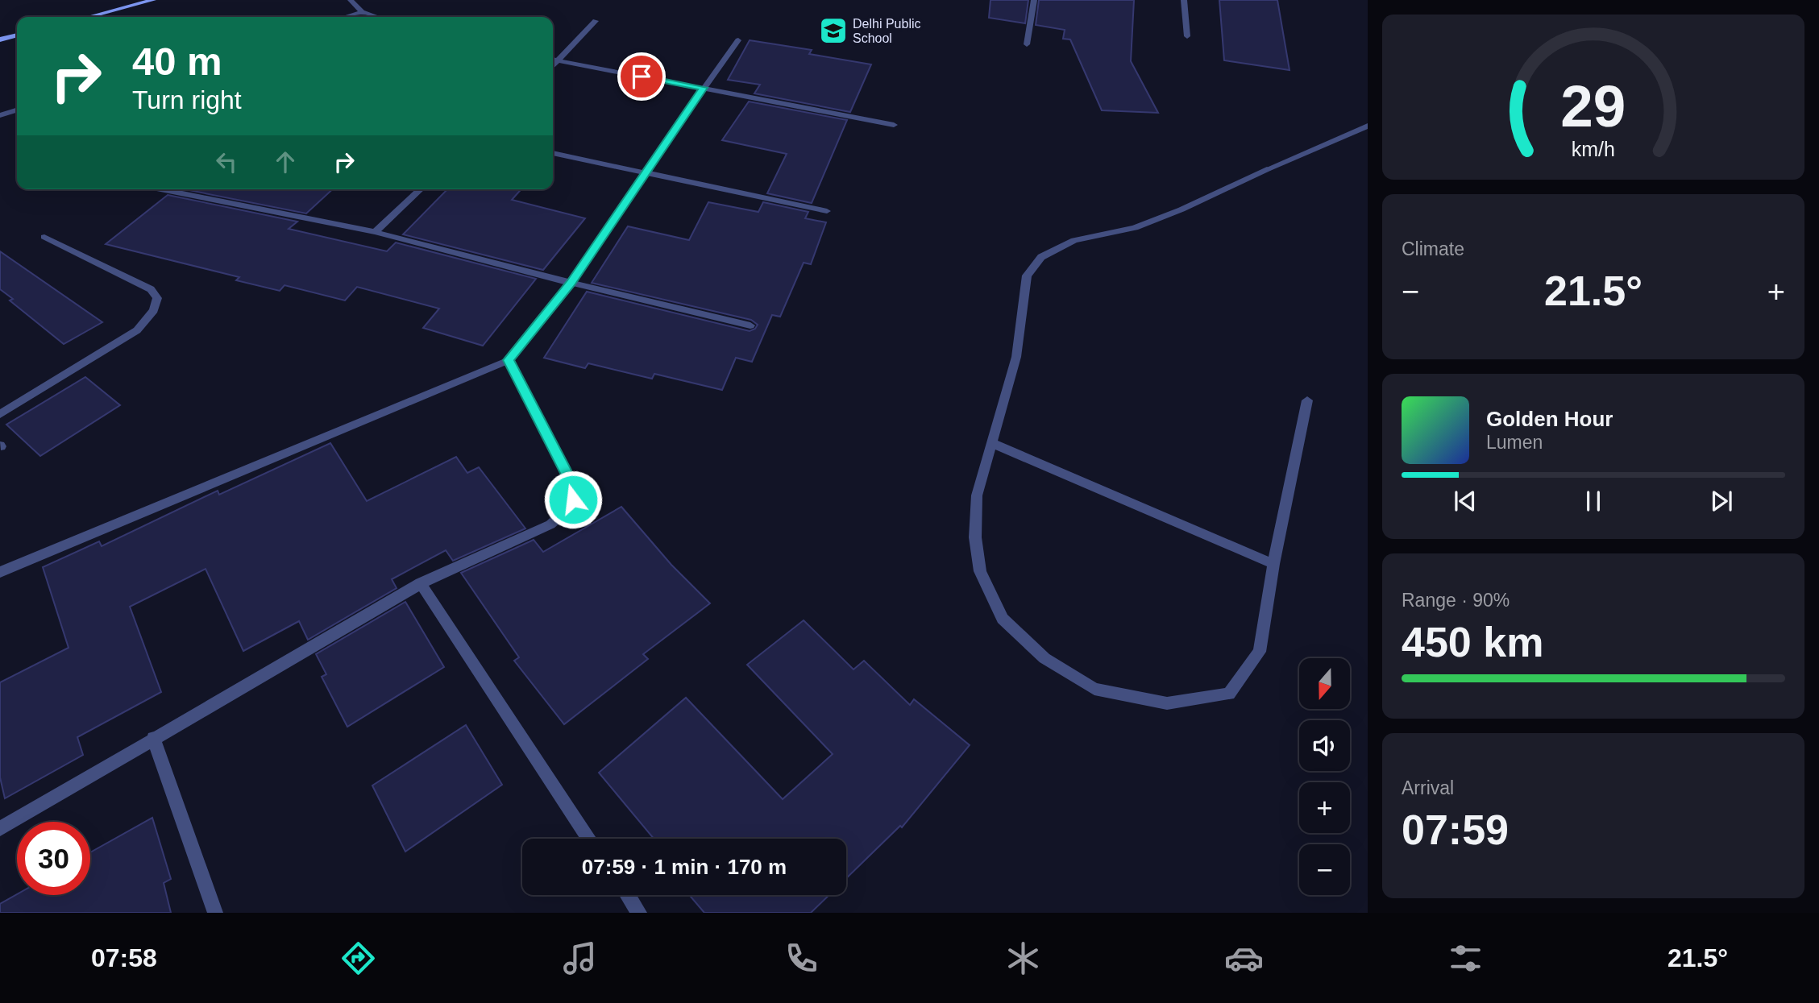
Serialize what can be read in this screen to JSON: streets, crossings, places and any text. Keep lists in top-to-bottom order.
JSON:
{
  "places": {
    "school or university": ["Delhi Public School"]
  },
  "north": "bottom",
  "page": {
    "turn": ["40 m", "Turn right"],
    "tile": [
      "Climate",
      ["Range · 90%", "450 km"],
      ["Arrival", "07:59"]
    ],
    "heat": ["−", "21.5°", "+"],
    "song": ["Golden Hour", "Lumen"],
    "map_buttons": ["+", "−"],
    "limit": "30",
    "trip": "07:59 · 1 min · 170 m",
    "tabs": ["07:58", "21.5°"],
    "gauge": ["29", "km/h"]
  }
}
